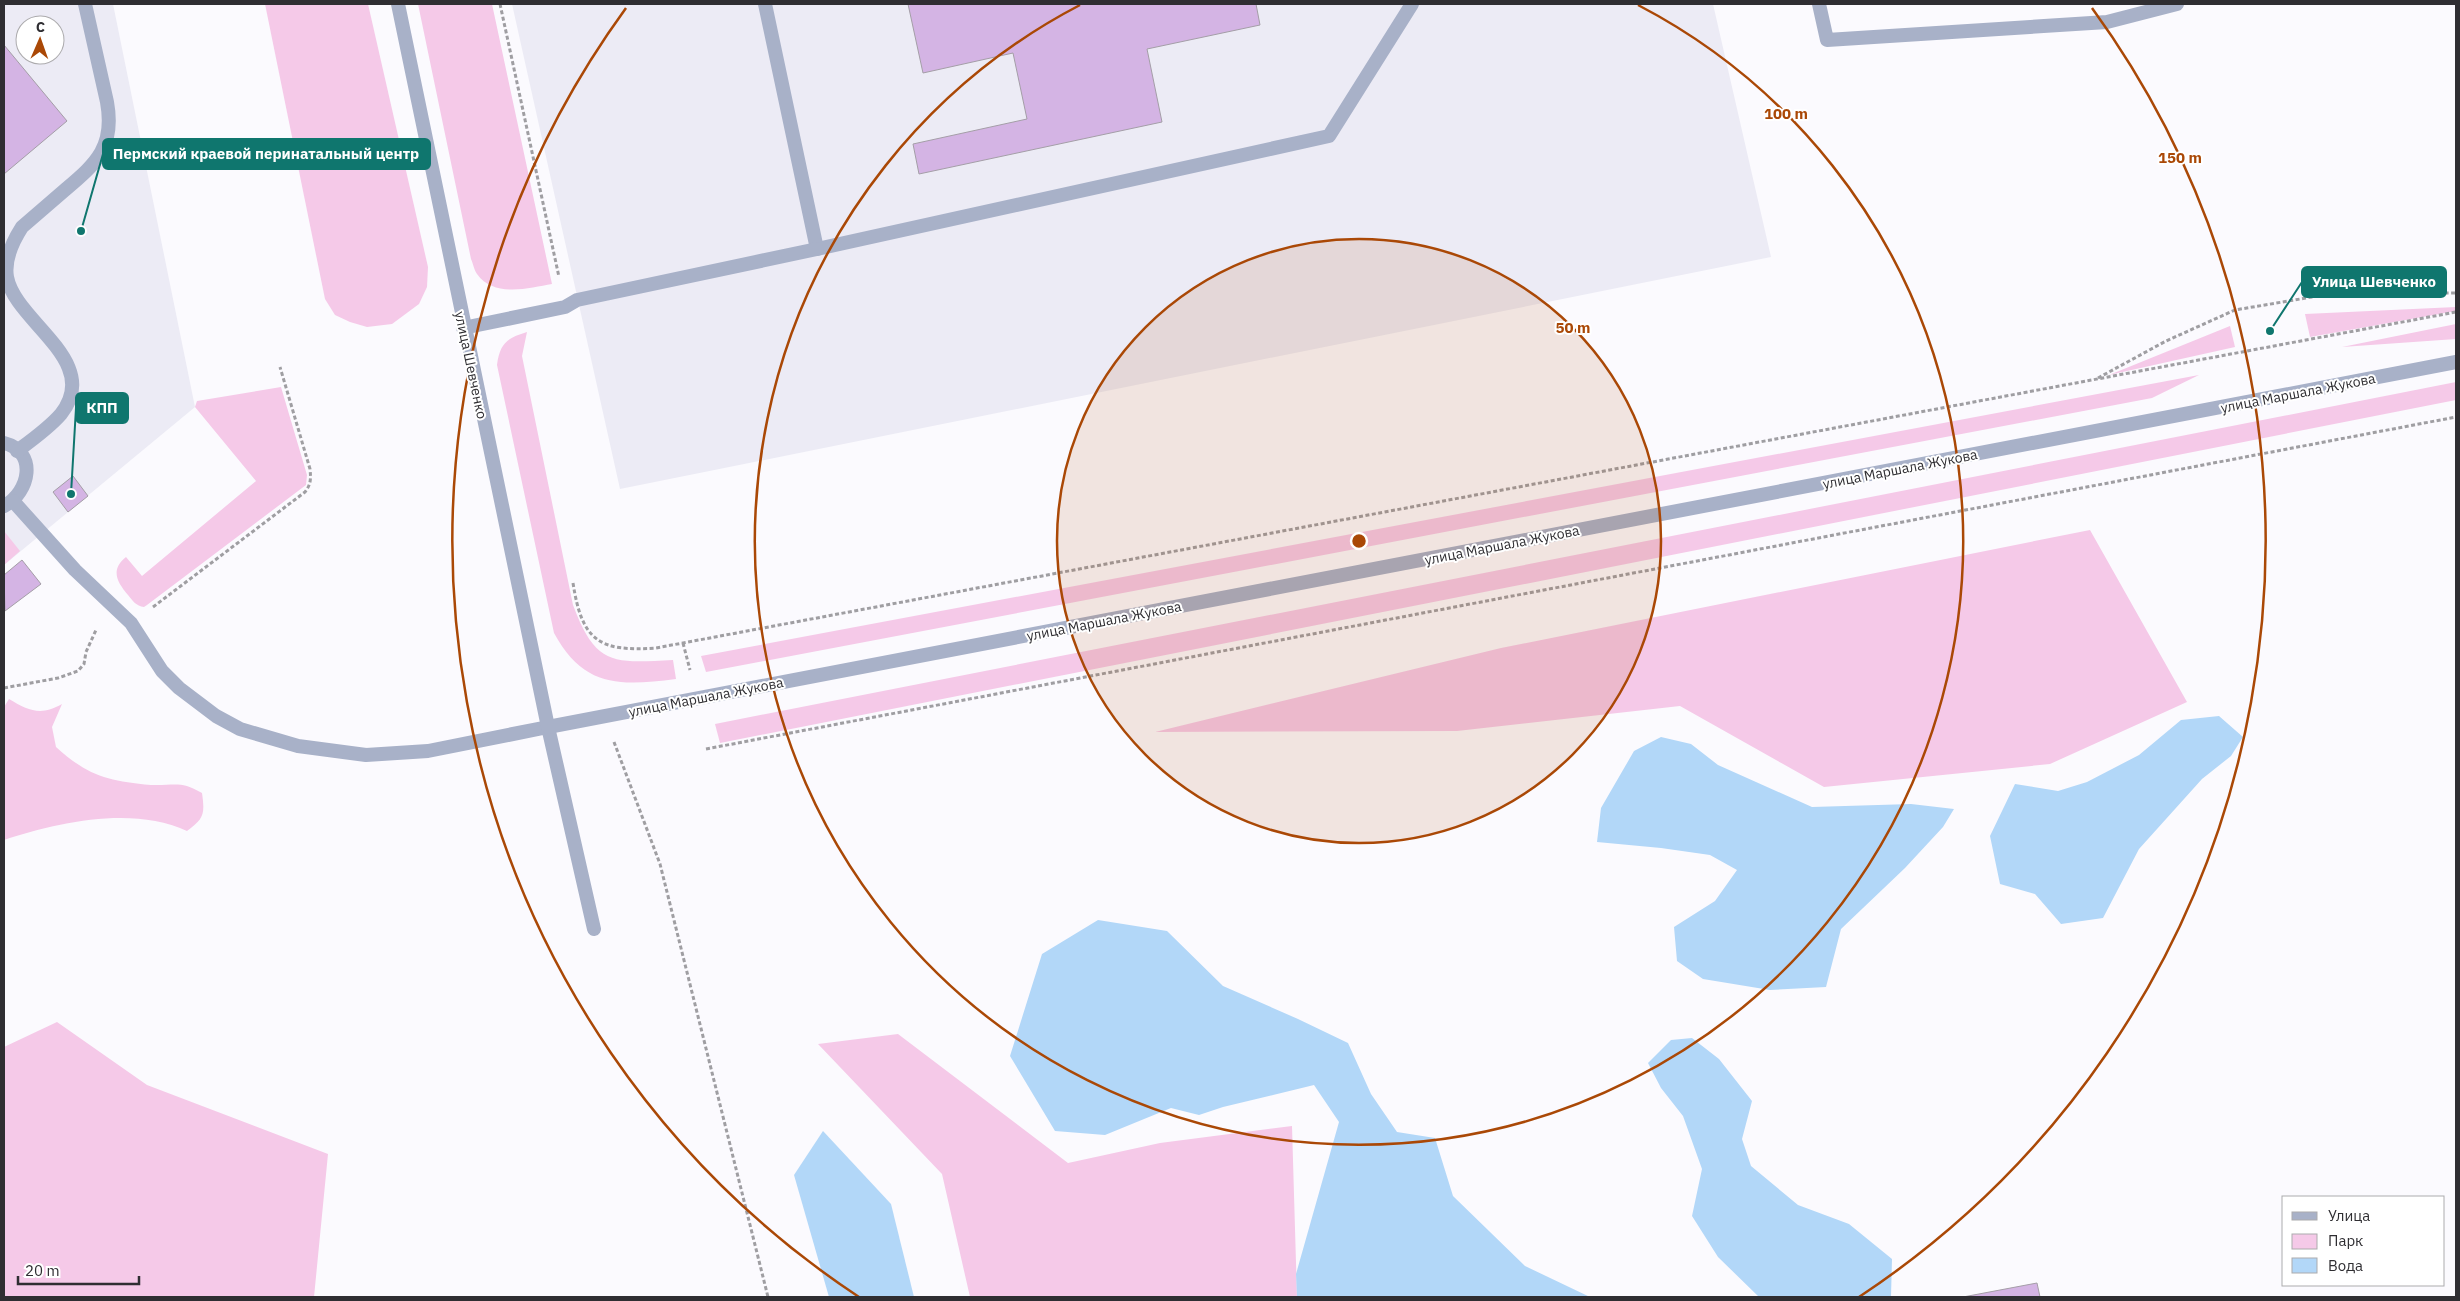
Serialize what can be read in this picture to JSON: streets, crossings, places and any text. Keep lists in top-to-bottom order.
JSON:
{
  "streets": {
    "street": ["улица Шевченко", "улица Маршала Жукова"]
  },
  "crossings": [
    ["улица Шевченко", "улица Маршала Жукова"]
  ],
  "places": ["Пермский краевой перинатальный центр", "Улица Шевченко", "КПП"],
  "legend": ["Улица", "Парк", "Вода"],
  "scale_bar": "20 m",
  "north": "top",
  "rings": ["100 m", "150 m", "50 m"]
}
